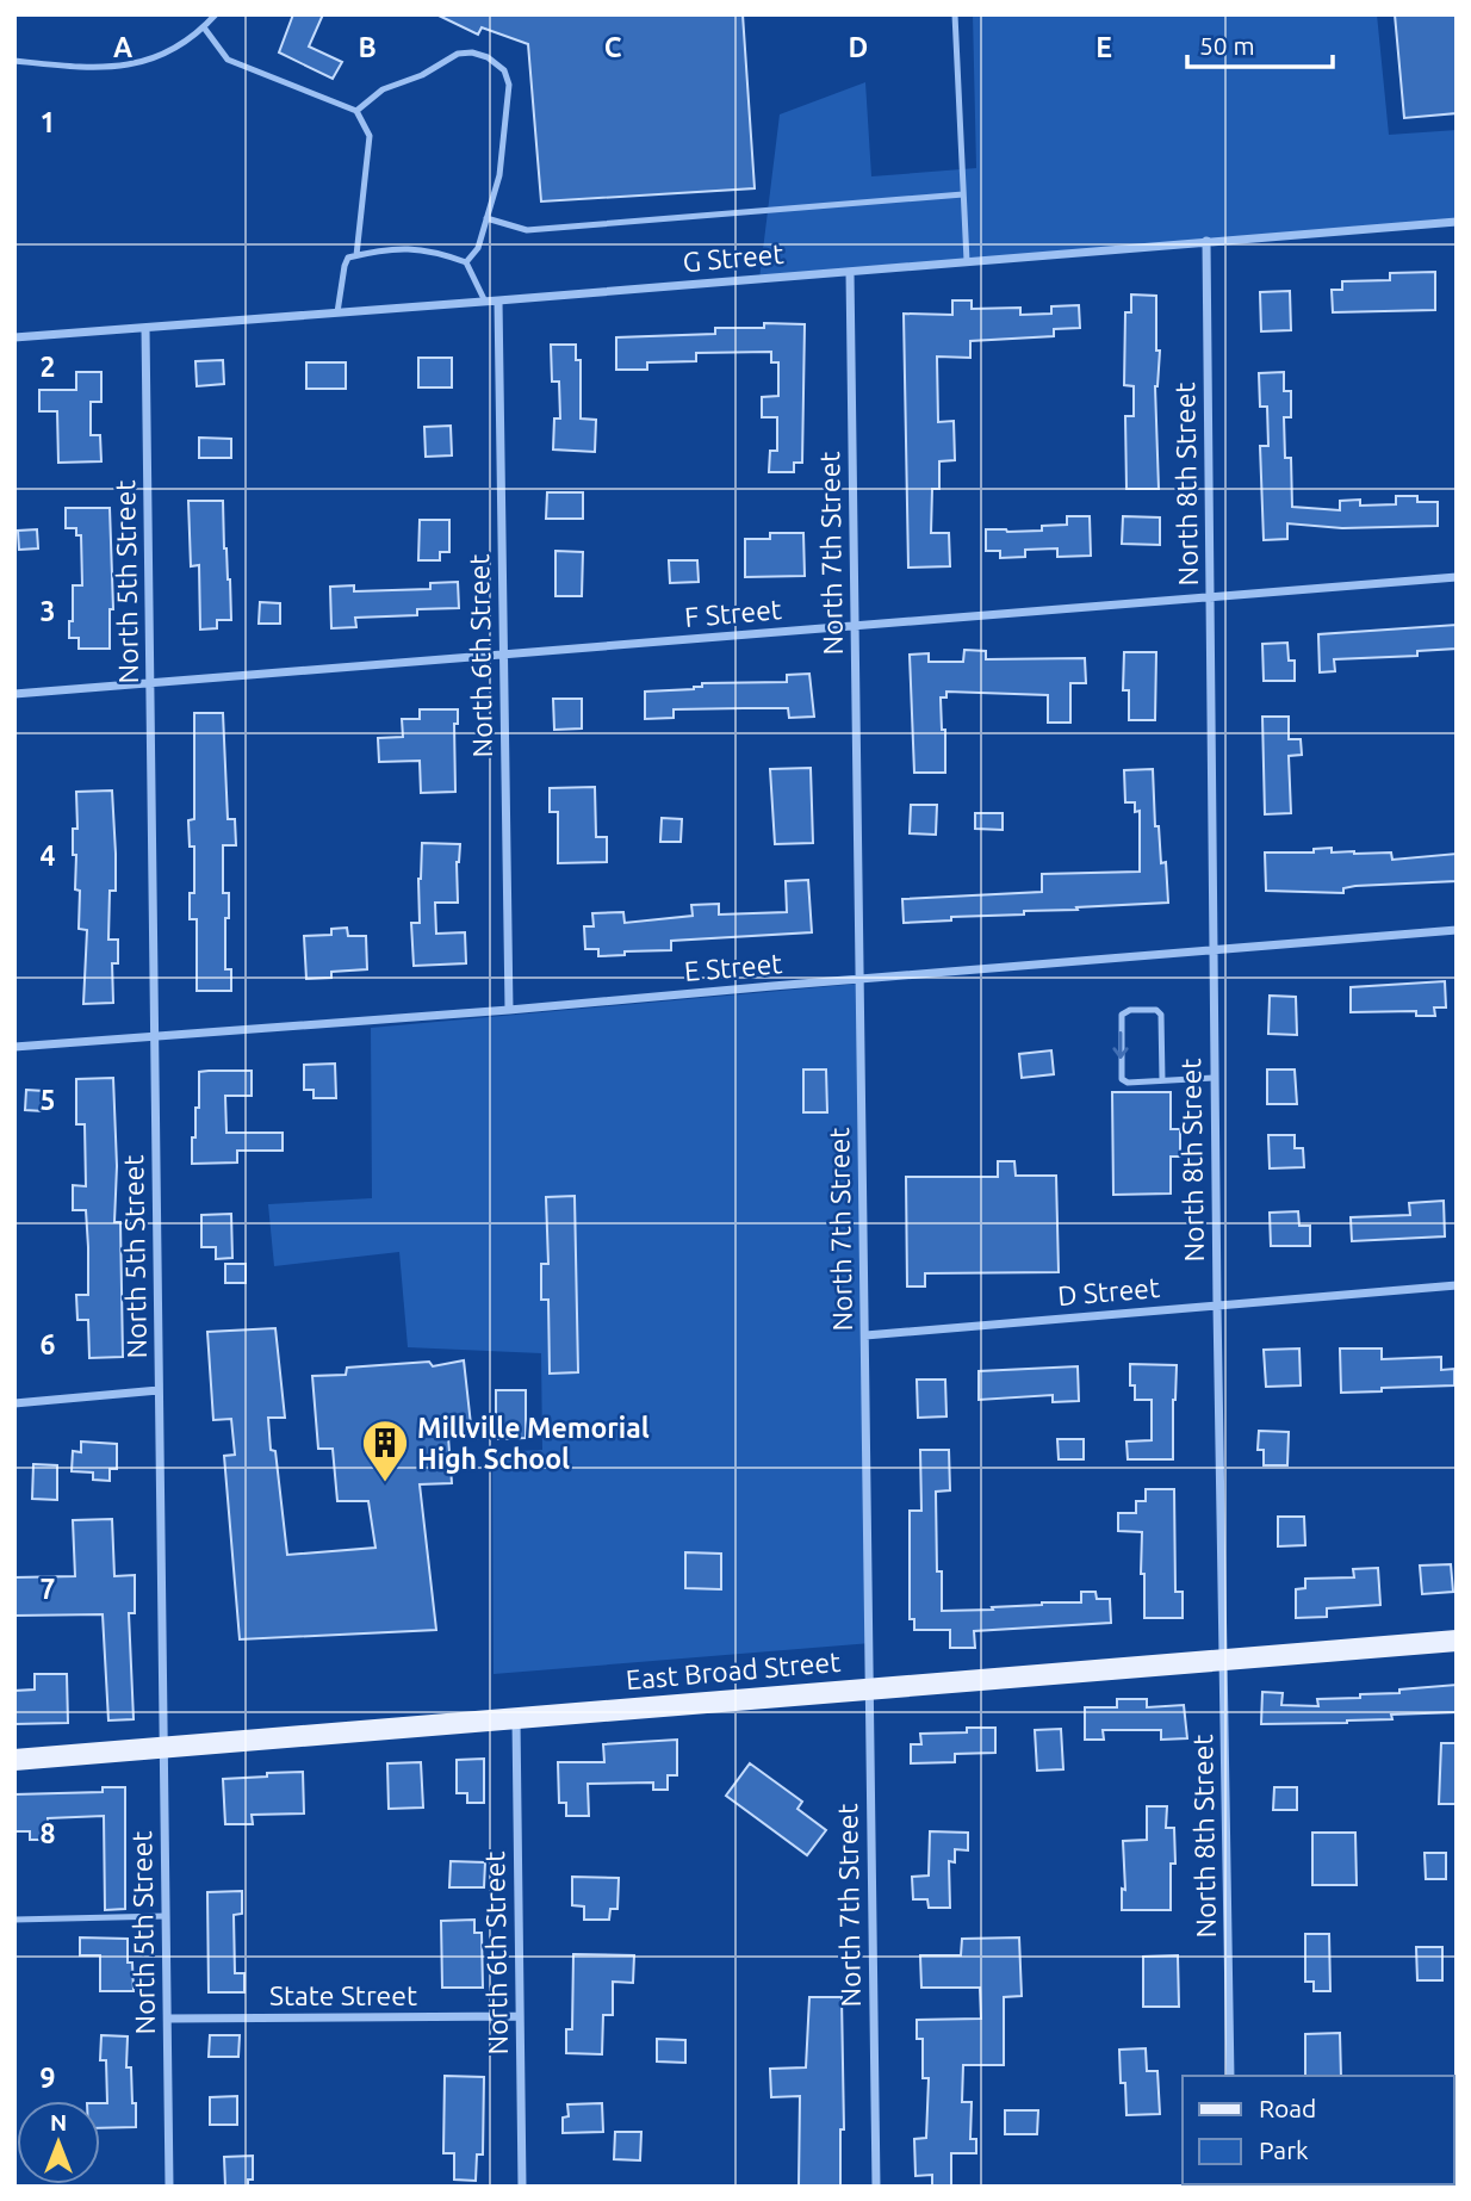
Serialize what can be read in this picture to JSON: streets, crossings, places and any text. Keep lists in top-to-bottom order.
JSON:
{
  "streets": {
    "main road": ["East Broad Street"],
    "street": [
      "G Street",
      "North 8th Street",
      "North 7th Street",
      "North 5th Street",
      "F Street",
      "North 6th Street",
      "E Street",
      "D Street",
      "State Street"
    ]
  },
  "crossings": [
    ["G Street", "North 8th Street"],
    ["G Street", "North 7th Street"],
    ["G Street", "North 5th Street"],
    ["G Street", "North 6th Street"],
    ["North 8th Street", "F Street"],
    ["North 8th Street", "E Street"],
    ["North 8th Street", "D Street"],
    ["North 8th Street", "East Broad Street"],
    ["North 7th Street", "F Street"],
    ["North 7th Street", "E Street"],
    ["North 7th Street", "D Street"],
    ["North 7th Street", "East Broad Street"],
    ["North 5th Street", "F Street"],
    ["North 5th Street", "E Street"],
    ["North 5th Street", "East Broad Street"],
    ["North 5th Street", "State Street"],
    ["F Street", "North 6th Street"],
    ["North 6th Street", "E Street"],
    ["North 6th Street", "East Broad Street"],
    ["North 6th Street", "State Street"]
  ],
  "places": {
    "building": ["Millville Memorial High School"]
  },
  "legend": ["Road", "Park"],
  "scale_bar": "50 m",
  "north": "top",
  "grid": {
    "columns": [
      "A",
      "B",
      "C",
      "D",
      "E"
    ],
    "rows": [
      "1",
      "2",
      "3",
      "4",
      "5",
      "6",
      "7",
      "8",
      "9"
    ]
  }
}
